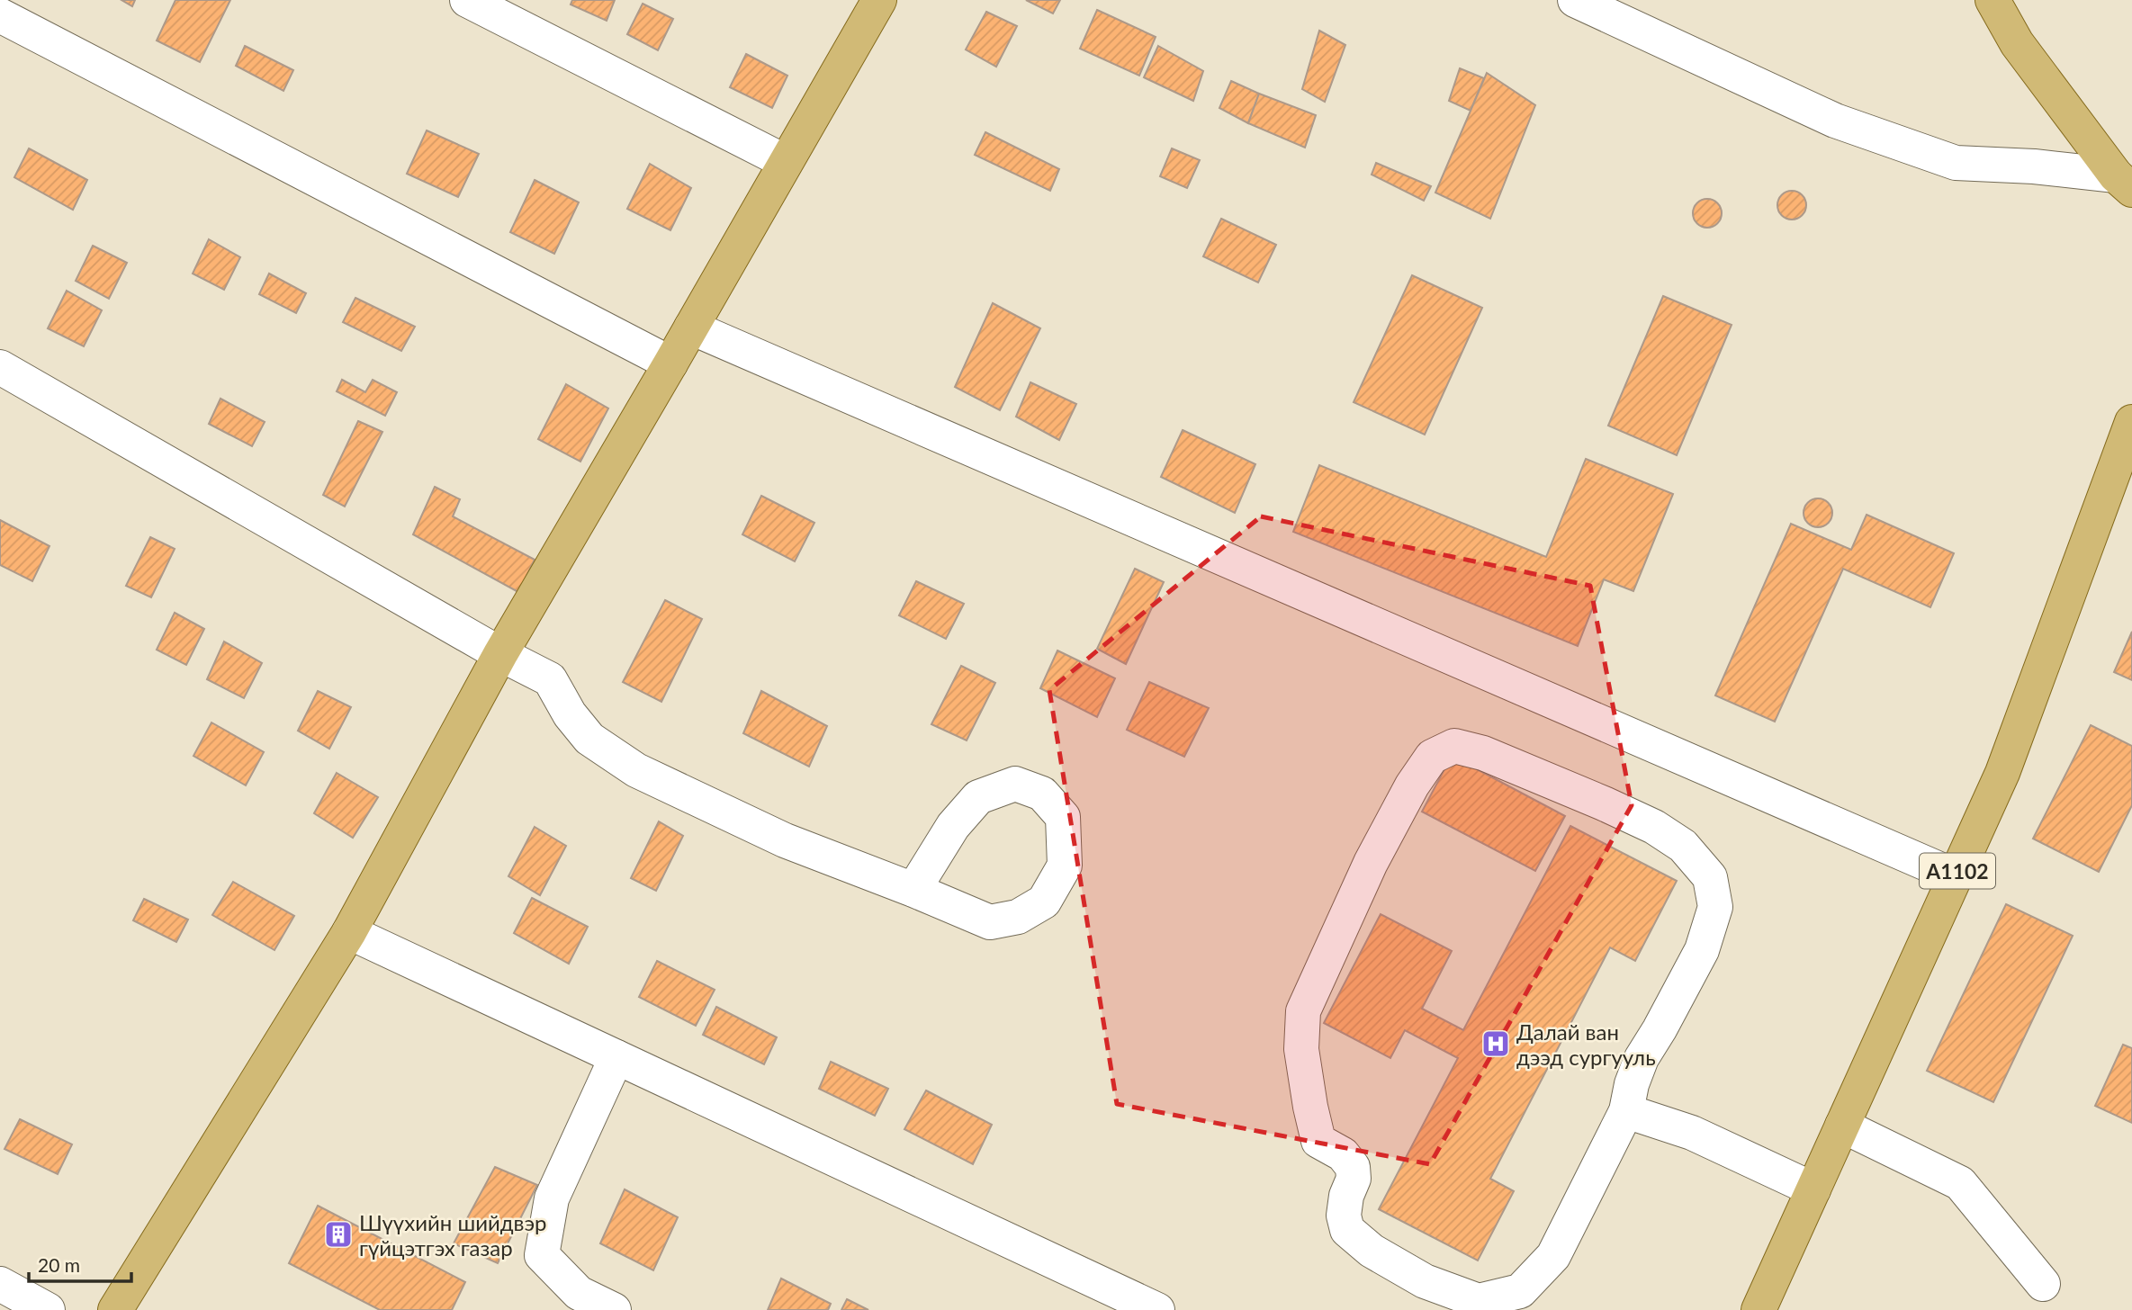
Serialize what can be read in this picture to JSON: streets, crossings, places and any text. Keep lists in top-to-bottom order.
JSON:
{
  "streets": {
    "main road": ["A1102"]
  },
  "places": {
    "hospital": ["Далай ван дээд сургууль"],
    "building": ["Шүүхийн шийдвэр гүйцэтгэх газар"]
  },
  "scale_bar": "20 m"
}
